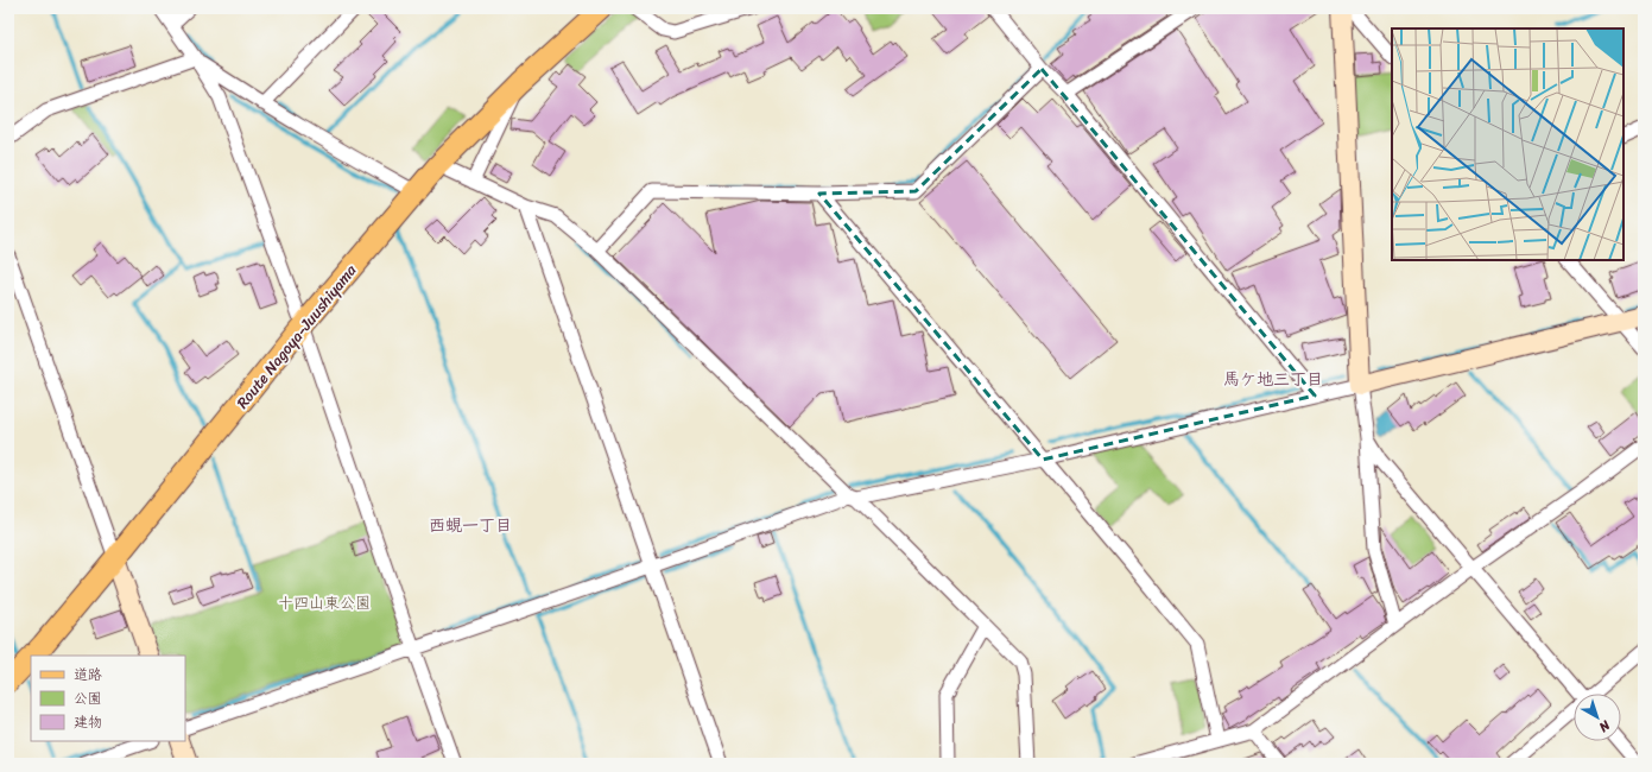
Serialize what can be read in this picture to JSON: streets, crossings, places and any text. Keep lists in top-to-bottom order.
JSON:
{
  "streets": {
    "main road": ["Route Nagoya-Juushiyama"]
  },
  "districts": ["馬ケ地三丁目", "西蜆一丁目"],
  "parks": ["十四山東公園"],
  "legend": ["道路", "公園", "建物"],
  "north": "bottom right"
}
